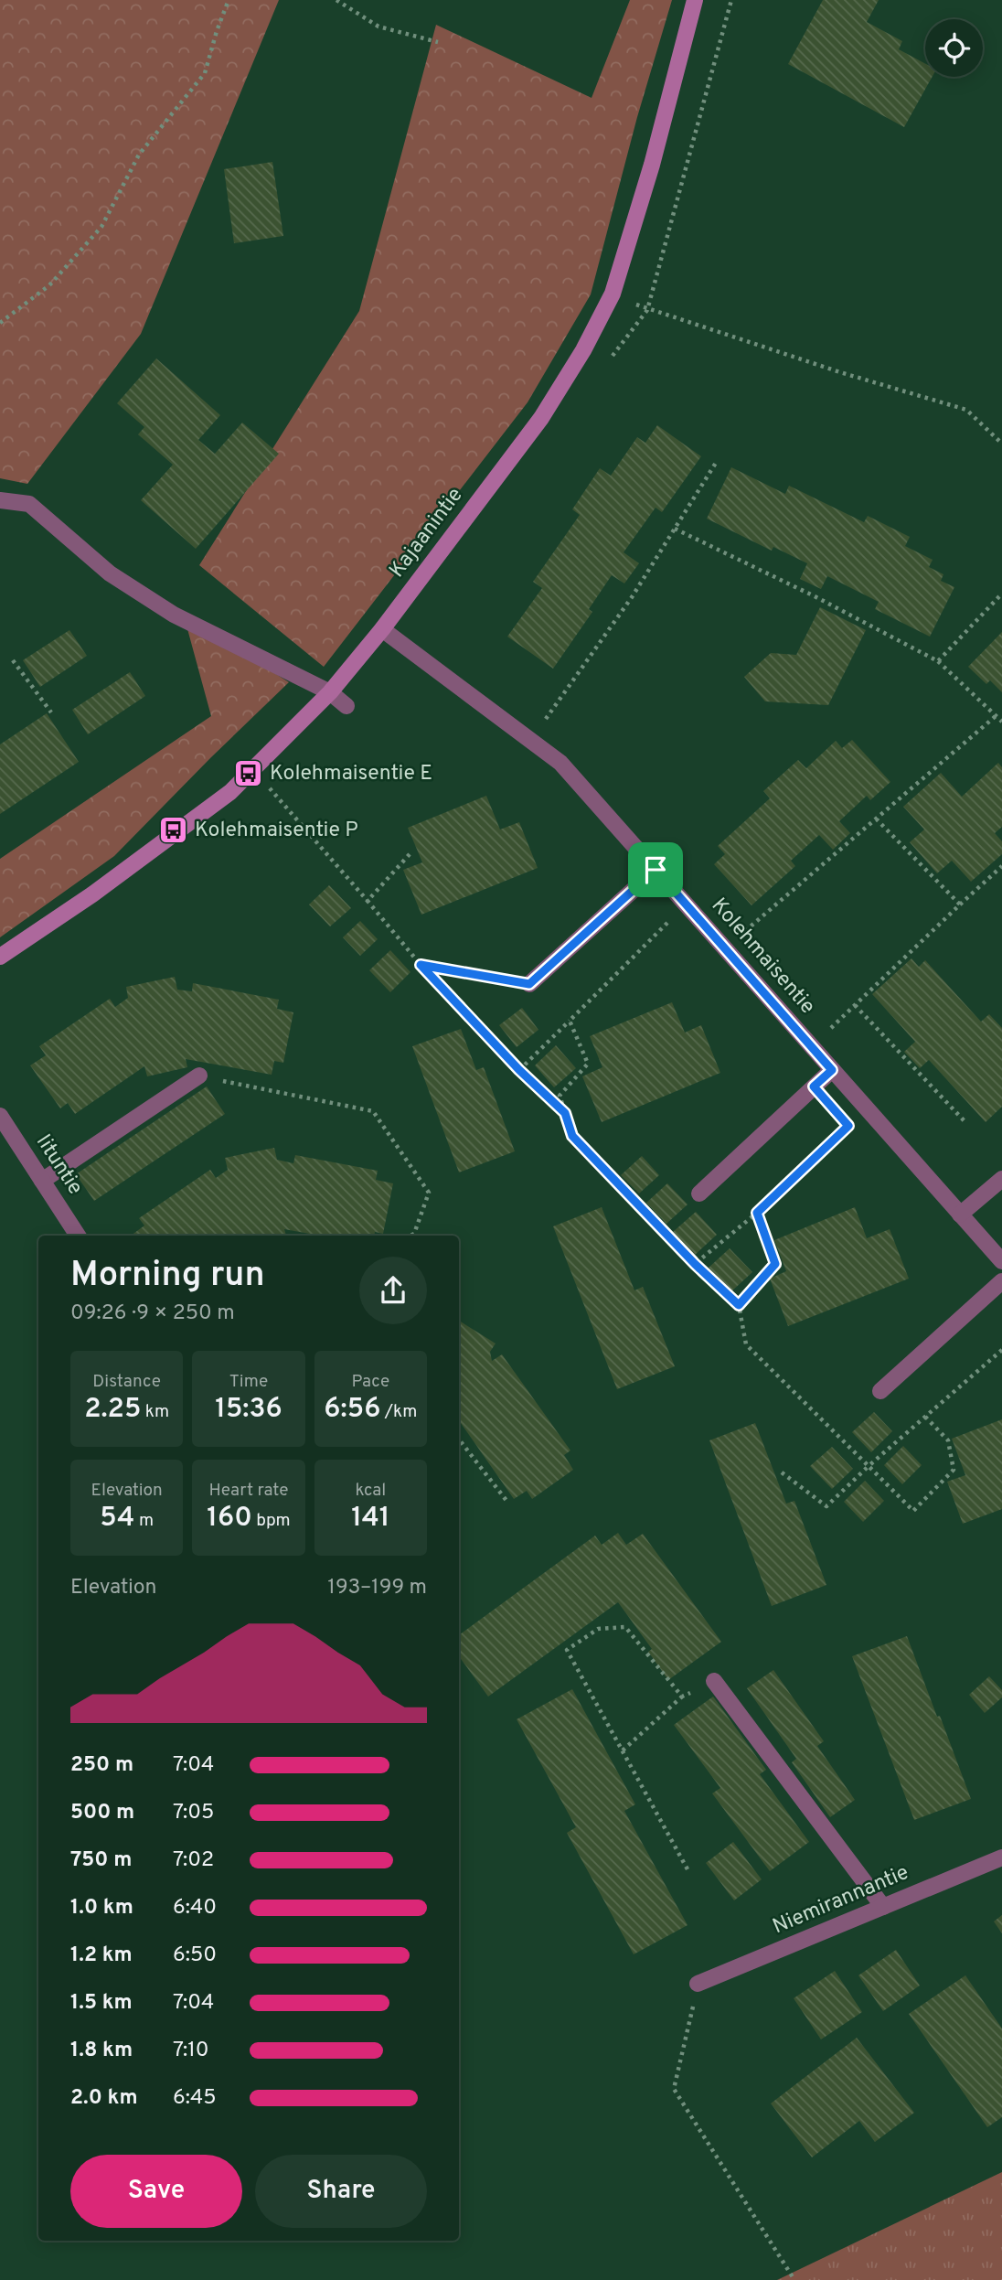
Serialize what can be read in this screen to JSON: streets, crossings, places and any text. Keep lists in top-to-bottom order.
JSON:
{
  "streets": {
    "street": [
      "Kajaanintie",
      "Kolehmaisentie",
      "Iituntie",
      "Niemirannantie"
    ]
  },
  "crossings": [
    ["Kajaanintie", "Kolehmaisentie"]
  ],
  "places": {
    "bus stop": ["Kolehmaisentie E", "Kolehmaisentie P"]
  },
  "page": {
    "heading": ["Morning run", "09:26 · 9 × 250 m"],
    "stats": [
      ["Distance", "2.25 km"],
      ["Time", "15:36"],
      ["Pace", "6:56 /km"],
      ["Elevation", "54 m"],
      ["Heart rate", "160 bpm"],
      ["kcal", "141"]
    ],
    "chart": ["Elevation", "193–199 m"],
    "list": [
      {
        "name": "250 m",
        "note": "7:04"
      },
      {
        "name": "500 m",
        "note": "7:05"
      },
      {
        "name": "750 m",
        "note": "7:02"
      },
      {
        "name": "1.0 km",
        "note": "6:40"
      },
      {
        "name": "1.2 km",
        "note": "6:50"
      },
      {
        "name": "1.5 km",
        "note": "7:04"
      },
      {
        "name": "1.8 km",
        "note": "7:10"
      },
      {
        "name": "2.0 km",
        "note": "6:45"
      }
    ],
    "buttons": ["Save", "Share"]
  }
}
